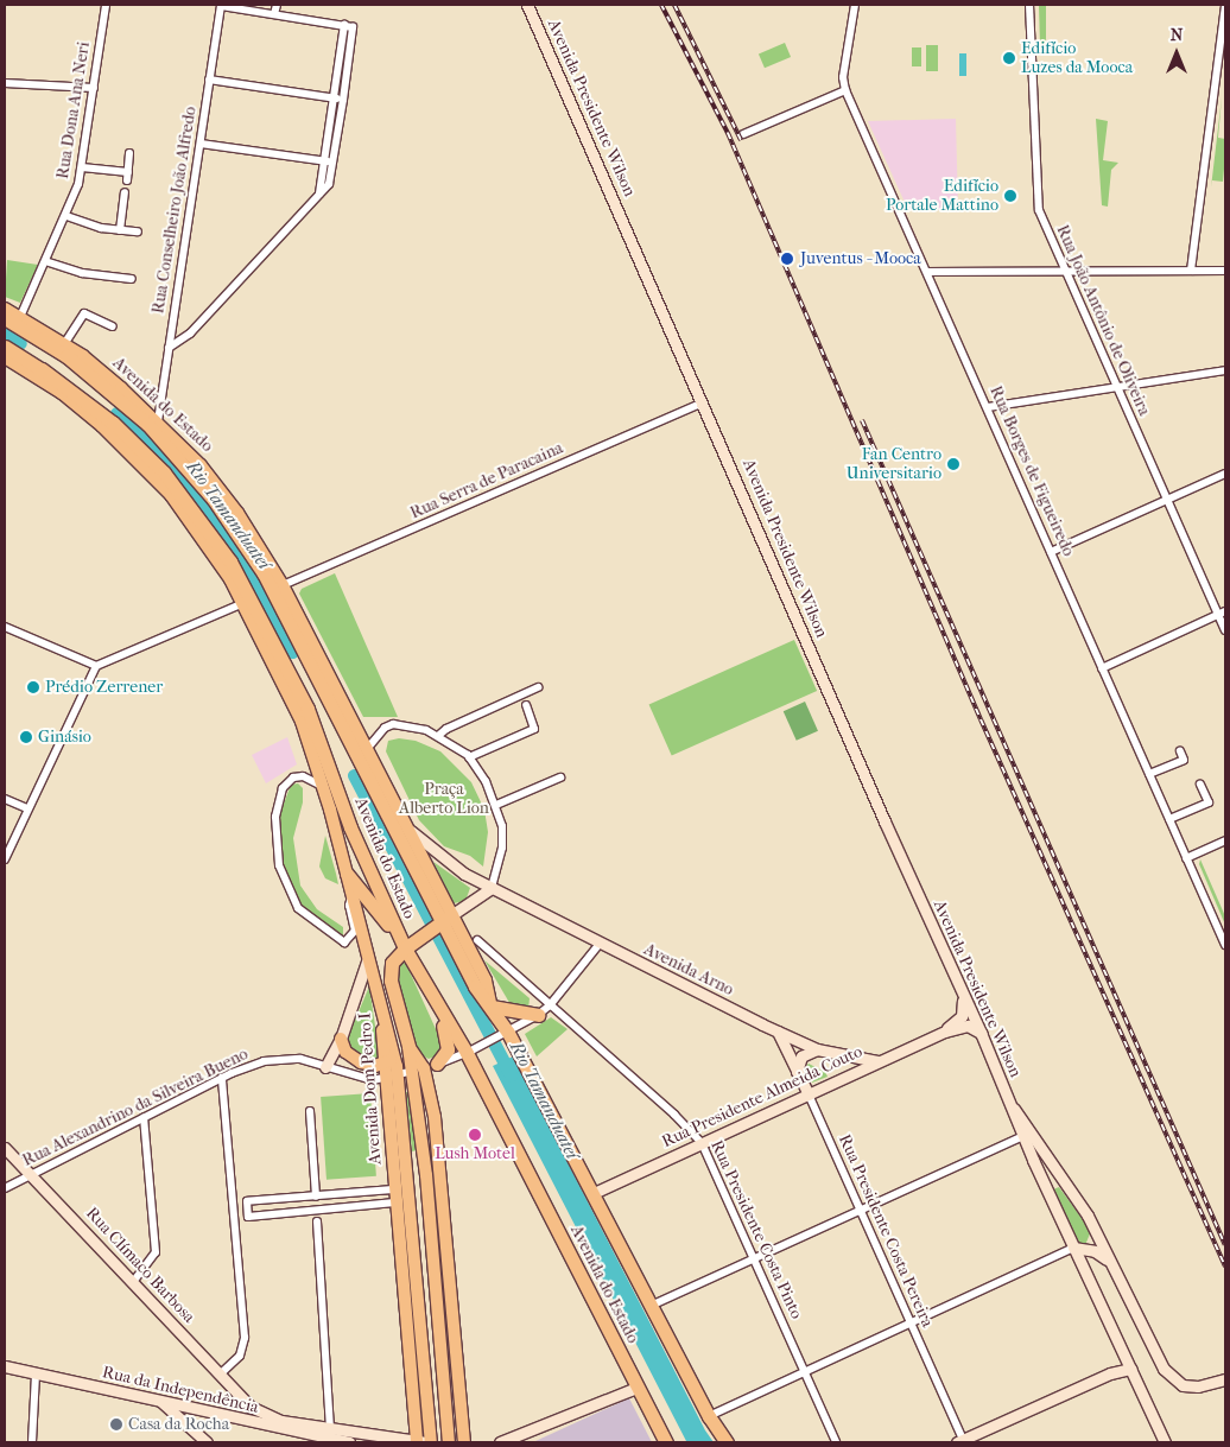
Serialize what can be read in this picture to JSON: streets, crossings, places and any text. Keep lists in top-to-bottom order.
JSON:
{
  "streets": {
    "highway": ["Avenida do Estado"],
    "main road": [
      "Avenida Presidente Wilson",
      "Avenida Arno",
      "Avenida Dom Pedro I",
      "Rua Presidente Almeida Couto",
      "Rua Presidente Costa Pereira",
      "Rua Clímaco Barbosa",
      "Rua da Independência"
    ],
    "street": [
      "Rua Dona Ana Neri",
      "Rua Conselheiro João Alfredo",
      "Rua João Antônio de Oliveira",
      "Rua Borges de Figueiredo",
      "Rua Serra de Paracaina",
      "Rua Alexandrino da Silveira Bueno",
      "Rua Presidente Costa Pinto"
    ]
  },
  "crossings": [
    ["Avenida Presidente Wilson", "Rua Serra de Paracaina"],
    ["Avenida Presidente Wilson", "Rua Presidente Almeida Couto"],
    ["Rua Dona Ana Neri", "Avenida do Estado"],
    ["Rua Conselheiro João Alfredo", "Avenida do Estado"],
    ["Avenida do Estado", "Rua Serra de Paracaina"],
    ["Avenida do Estado", "Rua Presidente Almeida Couto"],
    ["Avenida Arno", "Rua Presidente Almeida Couto"],
    ["Avenida Arno", "Rua Presidente Costa Pereira"],
    ["Avenida Dom Pedro I", "Rua Alexandrino da Silveira Bueno"],
    ["Avenida Dom Pedro I", "Rua da Independência"],
    ["Rua Presidente Almeida Couto", "Rua Presidente Costa Pinto"],
    ["Rua Presidente Almeida Couto", "Rua Presidente Costa Pereira"],
    ["Rua Alexandrino da Silveira Bueno", "Rua Clímaco Barbosa"],
    ["Rua Clímaco Barbosa", "Rua da Independência"]
  ],
  "water": ["Rio Tamanduateí"],
  "parks": ["Praça Alberto Lion"],
  "places": [
    "Edifício Luzes da Mooca",
    "Edifício Portale Mattino",
    "Juventus - Mooca",
    "Fan Centro Universitario",
    "Prédio Zerrener",
    "Ginásio",
    "Lush Motel",
    "Casa da Rocha"
  ],
  "north": "top"
}
